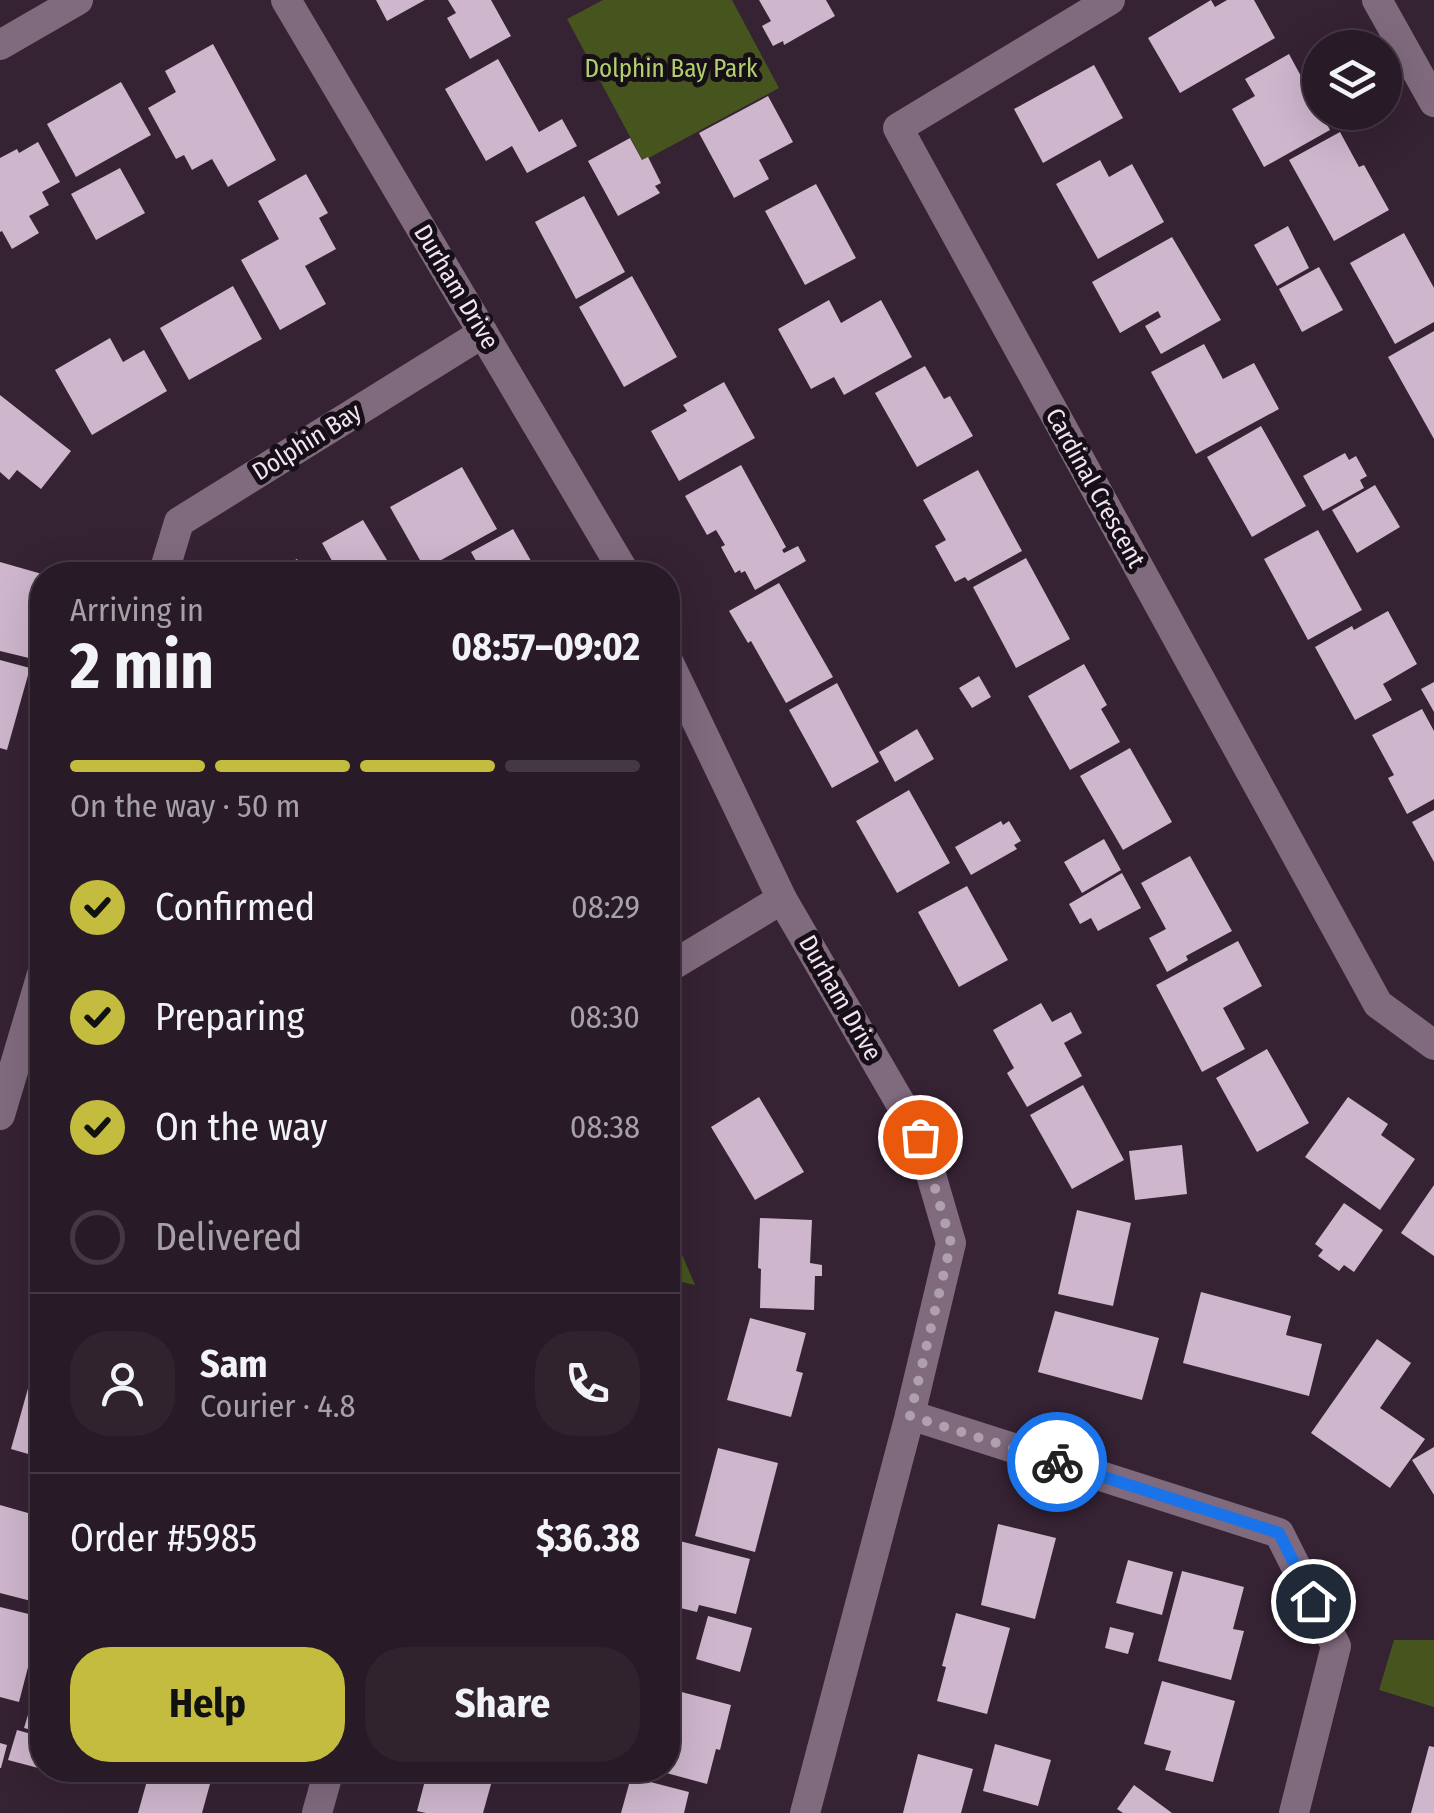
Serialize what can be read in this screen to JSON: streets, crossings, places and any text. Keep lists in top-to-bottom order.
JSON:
{
  "streets": {
    "street": ["Durham Drive", "Dolphin Bay", "Cardinal Crescent"]
  },
  "crossings": [
    ["Durham Drive", "Dolphin Bay"]
  ],
  "parks": ["Dolphin Bay Park"],
  "page": {
    "heading": ["2 min", "Arriving in", "08:57–09:02"],
    "panel": [
      "Sam",
      "Courier · 4.8",
      "Order #5985",
      "$36.38"
    ],
    "bar": "On the way · 50 m",
    "list": [
      ["Confirmed", "08:29"],
      ["Preparing", "08:30"],
      ["On the way", "08:38"],
      "Delivered"
    ],
    "buttons": ["Help", "Share"]
  }
}
